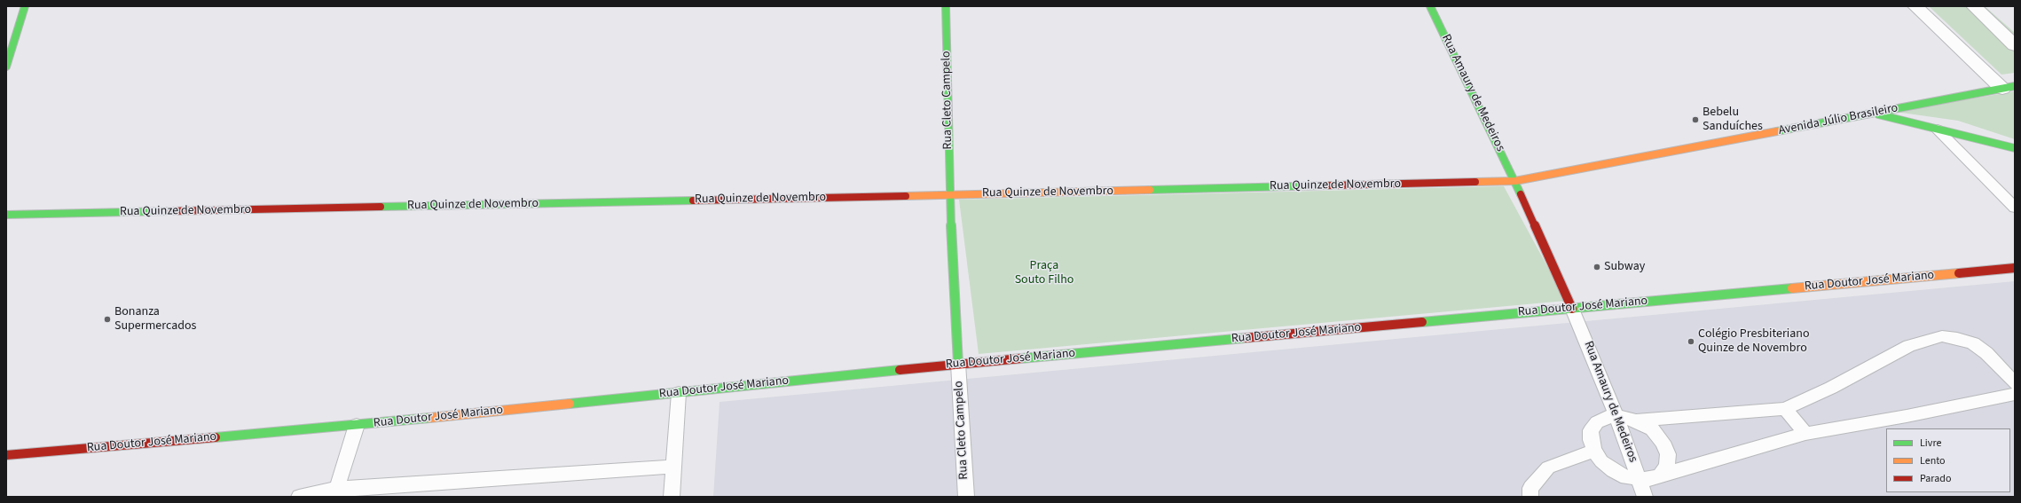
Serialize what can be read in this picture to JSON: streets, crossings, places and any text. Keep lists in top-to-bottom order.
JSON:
{
  "streets": {
    "main road": [
      "Rua Amaury de Medeiros",
      "Rua Cleto Campelo",
      "Avenida Júlio Brasileiro",
      "Rua Quinze de Novembro",
      "Rua Doutor José Mariano"
    ]
  },
  "crossings": [
    ["Rua Amaury de Medeiros", "Avenida Júlio Brasileiro"],
    ["Rua Amaury de Medeiros", "Rua Quinze de Novembro"],
    ["Rua Amaury de Medeiros", "Rua Doutor José Mariano"],
    ["Rua Cleto Campelo", "Rua Quinze de Novembro"],
    ["Rua Cleto Campelo", "Rua Doutor José Mariano"],
    ["Avenida Júlio Brasileiro", "Rua Quinze de Novembro"]
  ],
  "parks": ["Praça Souto Filho"],
  "places": [
    "Bebelu Sanduíches",
    "Subway",
    "Bonanza Supermercados",
    "Colégio Presbiteriano Quinze de Novembro"
  ],
  "legend": ["Livre", "Lento", "Parado"]
}
